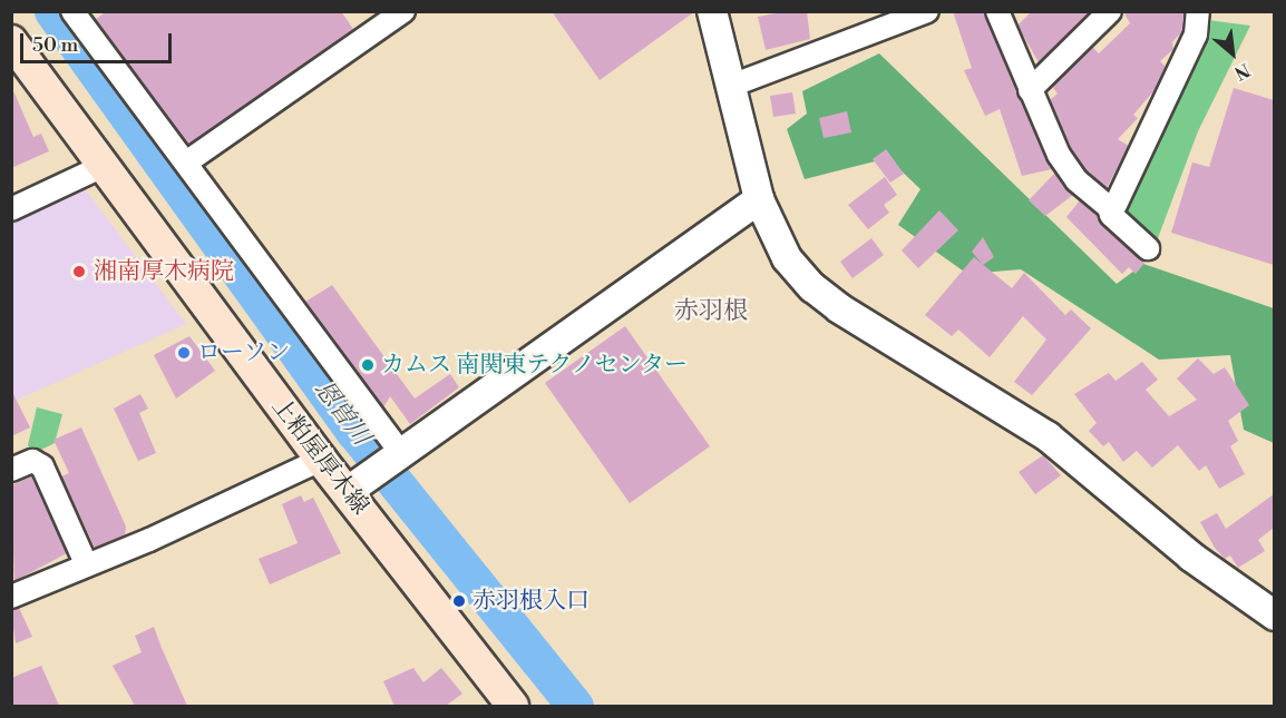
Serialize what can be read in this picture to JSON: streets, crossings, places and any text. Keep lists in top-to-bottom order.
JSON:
{
  "streets": {
    "main road": ["上粕屋厚木線"]
  },
  "districts": ["赤羽根"],
  "water": ["恩曽川"],
  "places": [
    "湘南厚木病院",
    "ローソン",
    "カムス 南関東テクノセンター",
    "赤羽根入口"
  ],
  "scale_bar": "50 m",
  "north": "bottom right"
}
